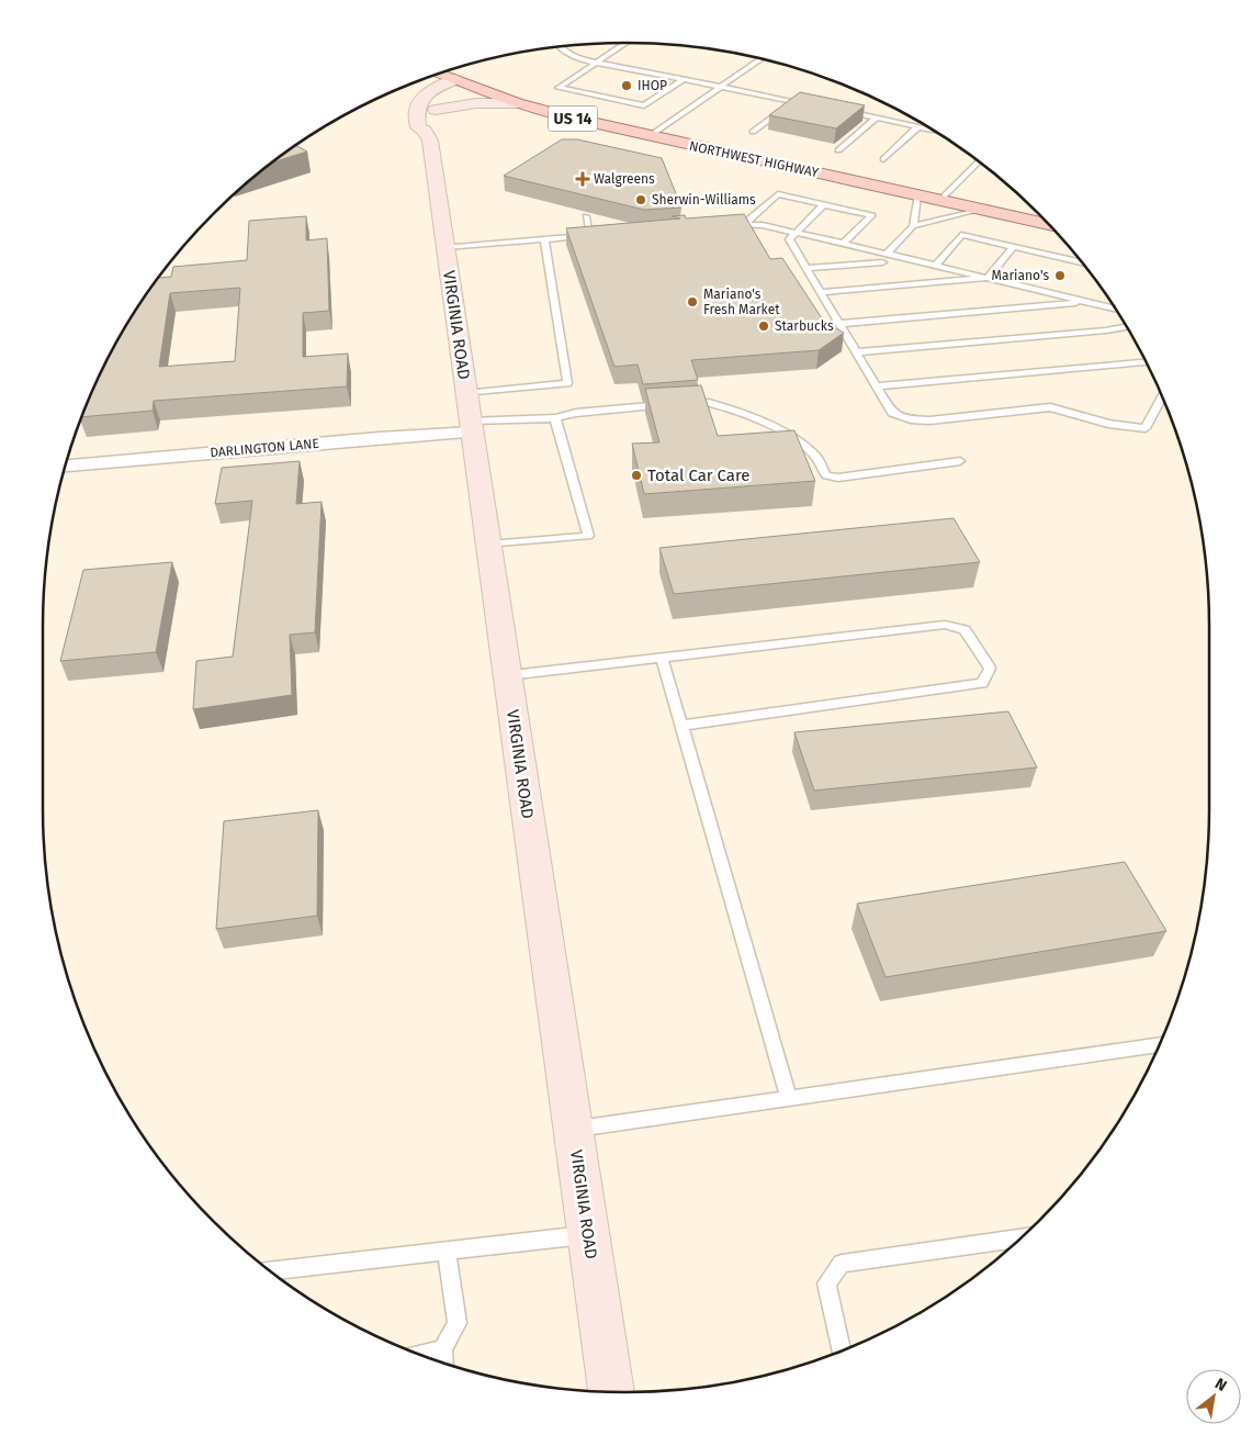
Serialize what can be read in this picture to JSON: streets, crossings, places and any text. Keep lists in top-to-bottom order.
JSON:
{
  "streets": {
    "main road": ["US 14", "NORTHWEST HIGHWAY"],
    "street": ["VIRGINIA ROAD", "DARLINGTON LANE"]
  },
  "crossings": [
    ["NORTHWEST HIGHWAY", "VIRGINIA ROAD"],
    ["VIRGINIA ROAD", "DARLINGTON LANE"]
  ],
  "places": {
    "other": [
      "IHOP",
      "Sherwin-Williams",
      "Mariano's",
      "Mariano's Fresh Market",
      "Starbucks",
      "Total Car Care"
    ],
    "health": ["Walgreens"]
  },
  "north": "top right"
}
